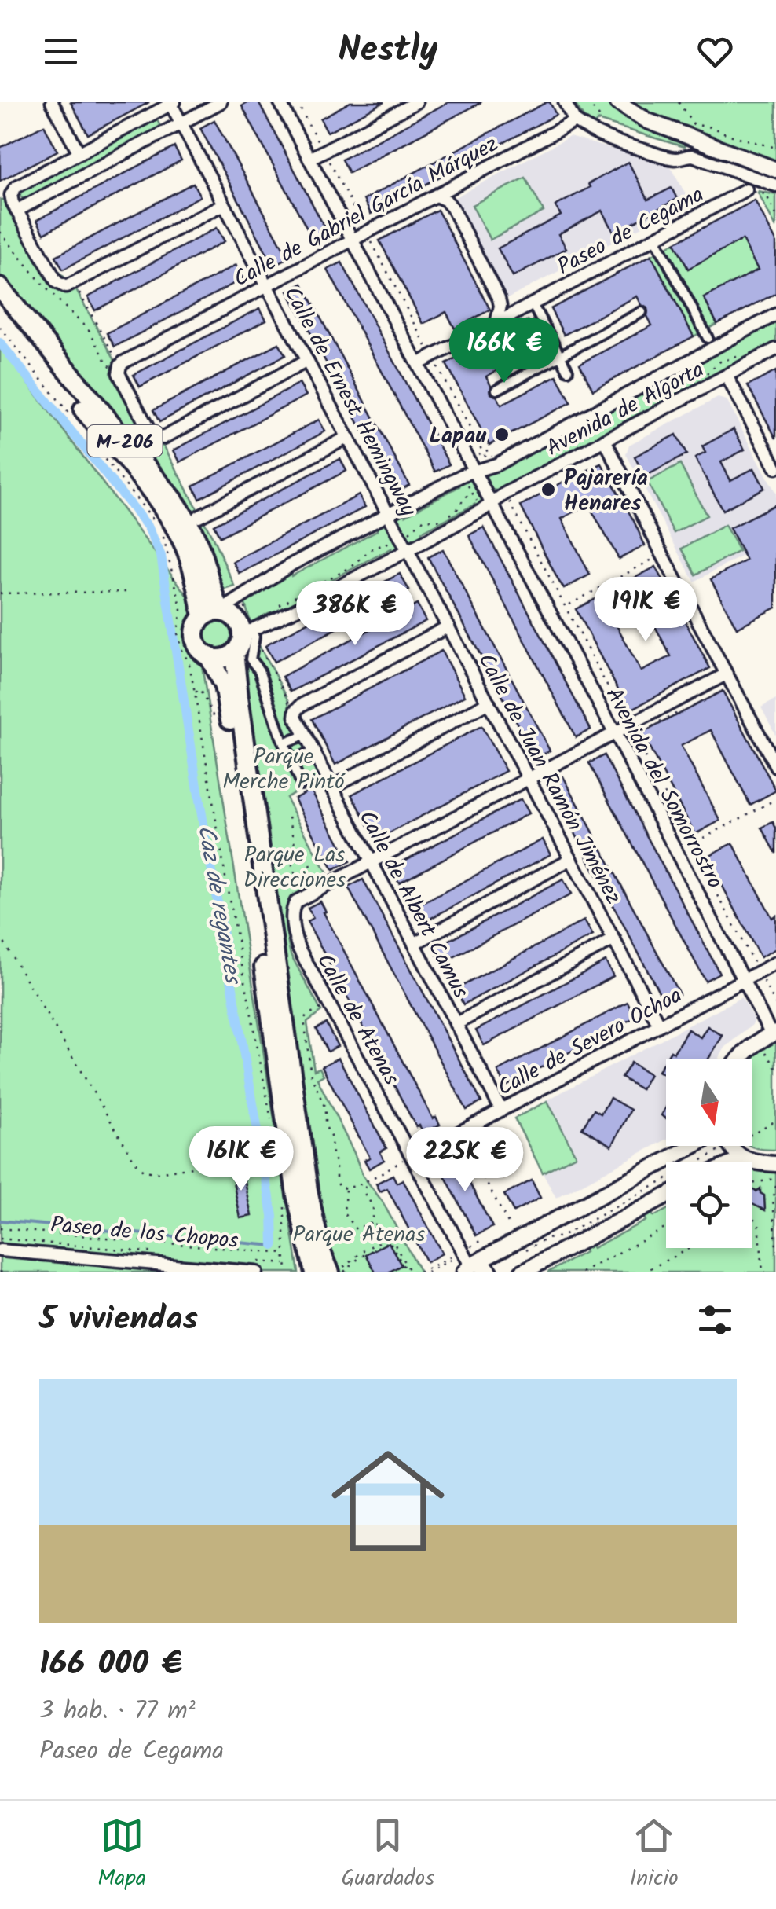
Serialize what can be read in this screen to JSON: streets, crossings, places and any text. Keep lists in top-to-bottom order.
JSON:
{
  "streets": {
    "main road": ["M-206"],
    "street": [
      "Calle de Gabriel García Márquez",
      "Paseo de Cegama",
      "Calle de Ernest Hemingway",
      "Avenida de Algorta",
      "Calle de Juan Ramón Jiménez",
      "Avenida del Somorrostro",
      "Calle de Albert Camus",
      "Calle de Atenas",
      "Calle de Severo Ochoa",
      "Paseo de los Chopos"
    ]
  },
  "crossings": [
    ["Calle de Gabriel García Márquez", "Calle de Ernest Hemingway"],
    ["Calle de Gabriel García Márquez", "Avenida del Somorrostro"],
    ["Paseo de Cegama", "Avenida del Somorrostro"],
    ["Calle de Ernest Hemingway", "Avenida de Algorta"],
    ["Calle de Ernest Hemingway", "Calle de Juan Ramón Jiménez"],
    ["Avenida de Algorta", "M-206"],
    ["Avenida de Algorta", "Calle de Juan Ramón Jiménez"],
    ["Avenida de Algorta", "Avenida del Somorrostro"],
    ["Calle de Juan Ramón Jiménez", "Calle de Severo Ochoa"],
    ["Avenida del Somorrostro", "Calle de Severo Ochoa"],
    ["Calle de Albert Camus", "Calle de Atenas"],
    ["Calle de Albert Camus", "Calle de Severo Ochoa"],
    ["Calle de Atenas", "Calle de Severo Ochoa"]
  ],
  "water": ["Caz de regantes"],
  "parks": ["Parque Merche Pintó", "Parque Las Direcciones", "Parque Atenas"],
  "places": ["Lapau", "Pajarería Henares"],
  "north": "bottom",
  "page": {
    "header": "Nestly",
    "price": [
      "166K €",
      "191K €",
      "386K €",
      "161K €",
      "225K €"
    ],
    "heading": "5 viviendas",
    "list": [
      {
        "name": "166 000 €",
        "note": "3 hab. · 77 m² · Paseo de Cegama"
      }
    ],
    "tabs": ["Mapa", "Guardados", "Inicio"]
  }
}
